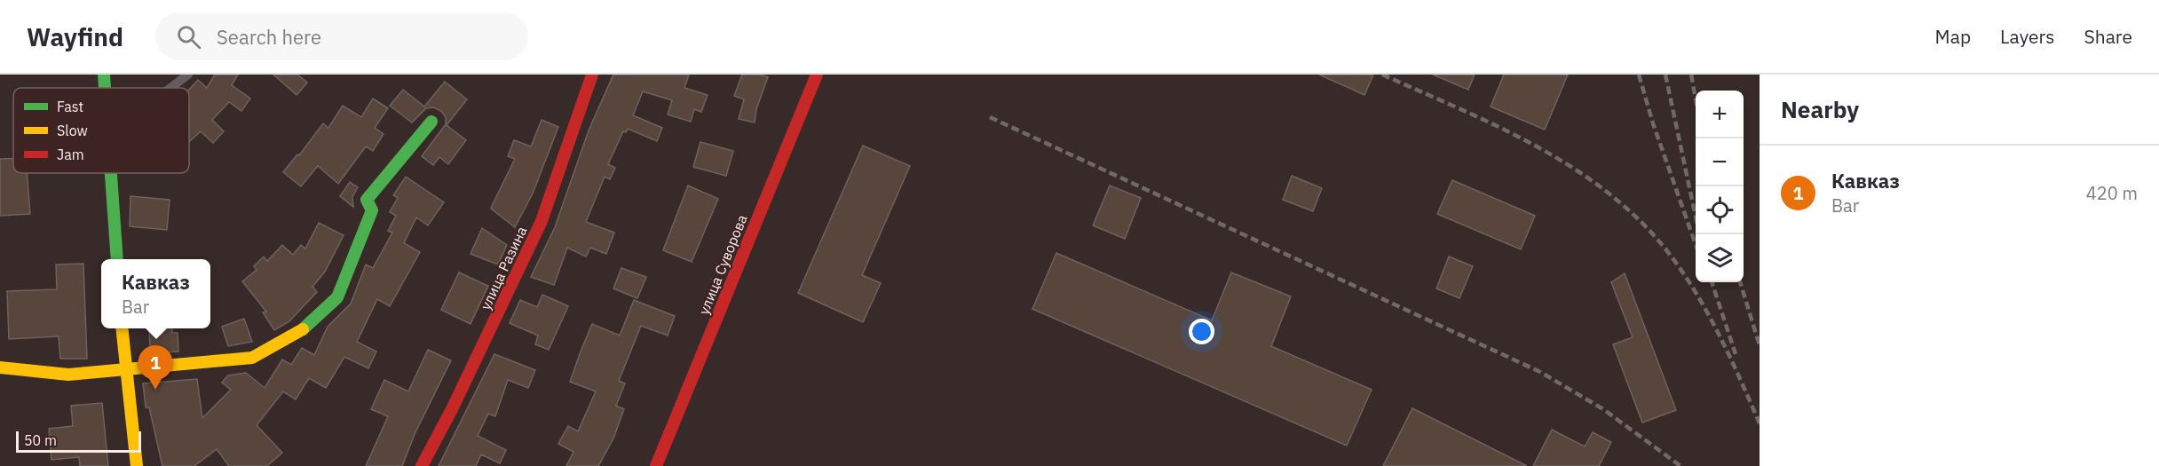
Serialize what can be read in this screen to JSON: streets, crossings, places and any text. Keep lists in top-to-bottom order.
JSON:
{
  "streets": {
    "street": ["улица Суворова", "улица Разина"]
  },
  "legend": ["Fast", "Slow", "Jam"],
  "scale_bar": "50 m",
  "page": {
    "header": "Wayfind",
    "search": "Search here",
    "nav": ["Map", "Layers", "Share"],
    "heading": "Nearby",
    "map_buttons": ["+", "−"],
    "list": [
      {
        "mark": "1",
        "name": "Кавказ",
        "note": "Bar",
        "value": "420 m"
      }
    ],
    "popup": ["Кавказ", "Bar"],
    "pins": "1",
    "scale": "50 m"
  }
}
